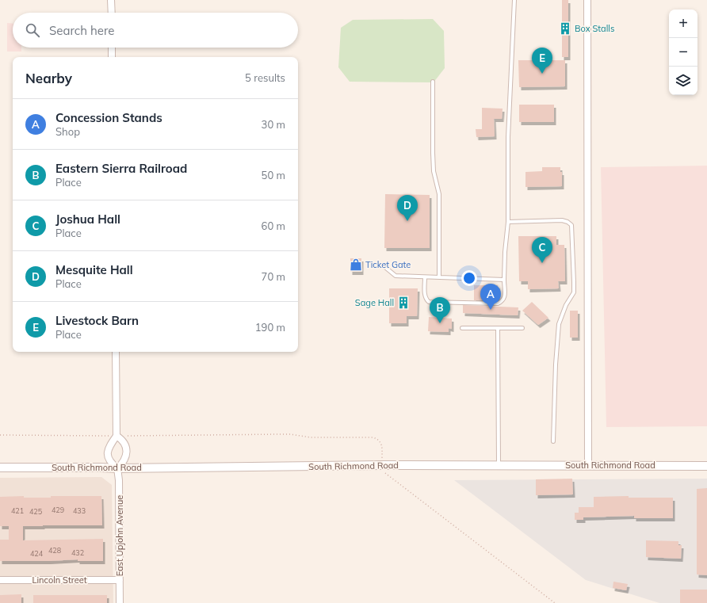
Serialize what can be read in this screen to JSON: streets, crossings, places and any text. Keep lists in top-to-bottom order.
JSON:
{
  "streets": {
    "street": ["South Richmond Road", "East Upjohn Avenue", "Lincoln Street"]
  },
  "crossings": [
    ["South Richmond Road", "East Upjohn Avenue"],
    ["East Upjohn Avenue", "Lincoln Street"]
  ],
  "places": {
    "building": ["Box Stalls", "Sage Hall"],
    "shop": ["Ticket Gate"]
  },
  "house_numbers": [
    "429",
    "421",
    "433",
    "425",
    "428",
    "432",
    "424"
  ],
  "page": {
    "map_buttons": ["+", "−"],
    "search": "Search here",
    "pins": [
      "E",
      "D",
      "C",
      "A",
      "B"
    ],
    "heading": ["Nearby", "5 results"],
    "list": [
      {
        "mark": "A",
        "name": "Concession Stands",
        "note": "Shop",
        "value": "30 m"
      },
      {
        "mark": "B",
        "name": "Eastern Sierra Railroad",
        "note": "Place",
        "value": "50 m"
      },
      {
        "mark": "C",
        "name": "Joshua Hall",
        "note": "Place",
        "value": "60 m"
      },
      {
        "mark": "D",
        "name": "Mesquite Hall",
        "note": "Place",
        "value": "70 m"
      },
      {
        "mark": "E",
        "name": "Livestock Barn",
        "note": "Place",
        "value": "190 m"
      }
    ]
  }
}
